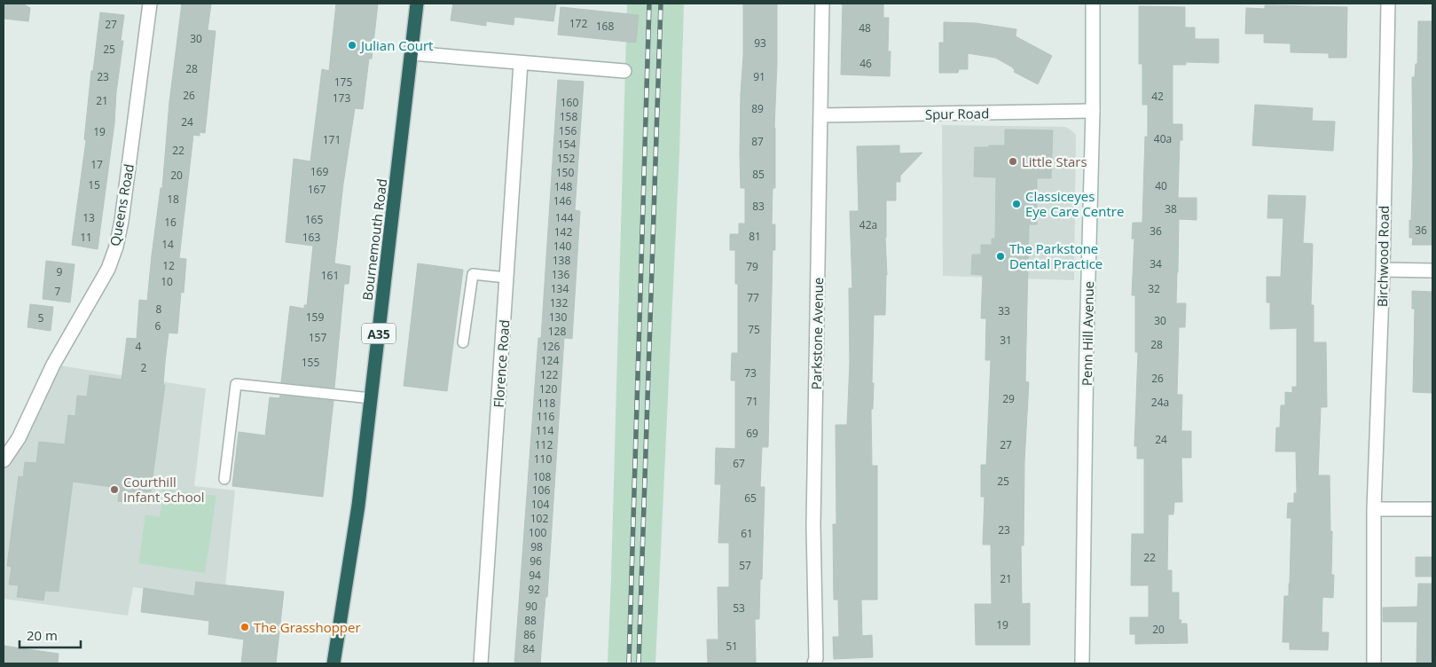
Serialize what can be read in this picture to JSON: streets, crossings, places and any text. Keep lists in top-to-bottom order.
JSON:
{
  "streets": {
    "highway": ["Bournemouth Road", "A35"],
    "street": [
      "Spur Road",
      "Queens Road",
      "Birchwood Road",
      "Parkstone Avenue",
      "Penn Hill Avenue",
      "Florence Road"
    ]
  },
  "crossings": [
    ["Spur Road", "Parkstone Avenue"],
    ["Spur Road", "Penn Hill Avenue"]
  ],
  "places": [
    "Julian Court",
    "Little Stars",
    "Classiceyes Eye Care Centre",
    "The Parkstone Dental Practice",
    "Courthill Infant School",
    "The Grasshopper"
  ],
  "house_numbers": [
    "172",
    "27",
    "168",
    "48",
    "30",
    "93",
    "25",
    "46",
    "28",
    "23",
    "91",
    "175",
    "26",
    "42",
    "173",
    "21",
    "160",
    "89",
    "158",
    "24",
    "156",
    "19",
    "40a",
    "171",
    "87",
    "154",
    "22",
    "152",
    "17",
    "169",
    "150",
    "85",
    "20",
    "15",
    "40",
    "148",
    "167",
    "18",
    "146",
    "83",
    "38",
    "13",
    "144",
    "165",
    "16",
    "42a",
    "36",
    "36",
    "142",
    "81",
    "11",
    "163",
    "14",
    "140",
    "138",
    "34",
    "12",
    "79",
    "9",
    "136",
    "161",
    "10",
    "134",
    "32",
    "7",
    "77",
    "132",
    "8",
    "33",
    "159",
    "130",
    "5",
    "30",
    "6",
    "75",
    "128",
    "157",
    "31",
    "28",
    "4",
    "126",
    "124",
    "155",
    "2",
    "73",
    "122",
    "26",
    "120",
    "29",
    "71",
    "24a",
    "118",
    "116",
    "114",
    "69",
    "24",
    "112",
    "27",
    "110",
    "67",
    "108",
    "25",
    "106",
    "65",
    "104",
    "102",
    "23",
    "100",
    "61",
    "98",
    "22",
    "96",
    "57",
    "94",
    "21",
    "92",
    "90",
    "53",
    "88",
    "19",
    "20",
    "86",
    "51",
    "84"
  ],
  "scale_bar": "20 m"
}
